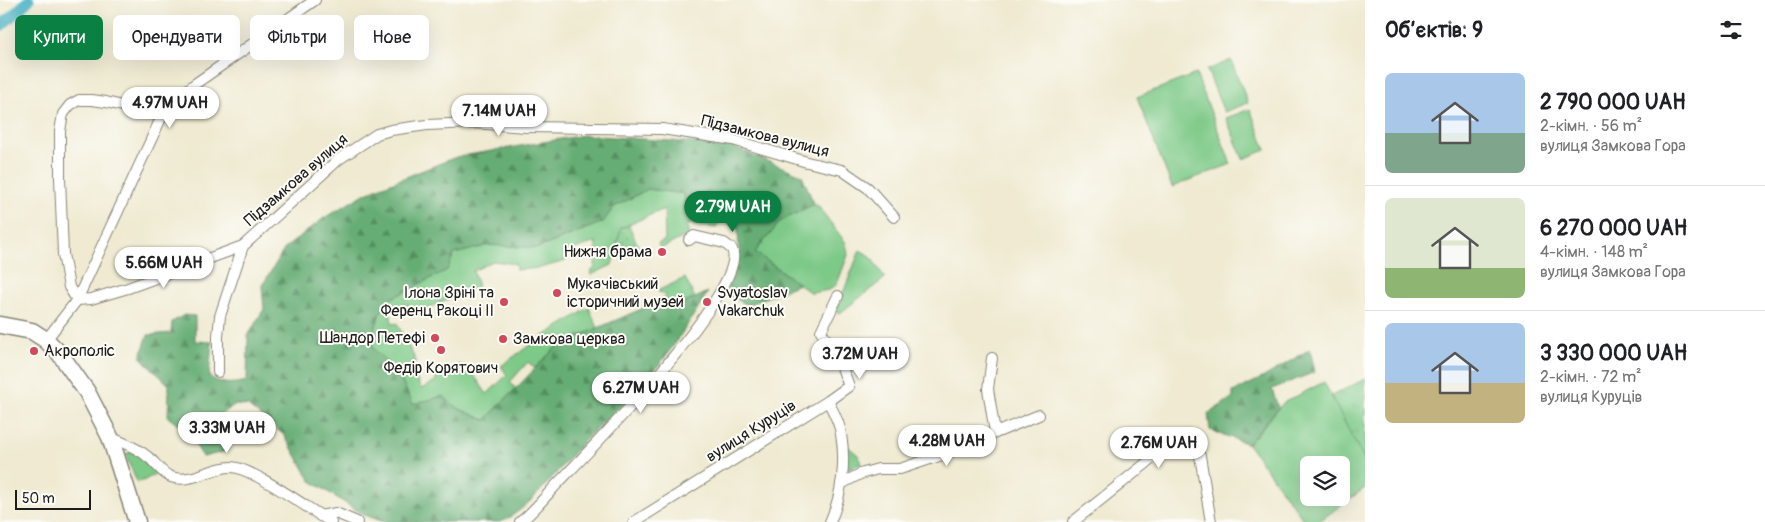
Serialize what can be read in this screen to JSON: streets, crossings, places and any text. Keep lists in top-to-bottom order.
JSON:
{
  "streets": {
    "street": ["Підзамкова вулиця", "вулиця Куруців"]
  },
  "places": [
    "Нижня брама",
    "Мукачівський історичний музей",
    "Ілона Зріні та Ференц Ракоці II",
    "Svyatoslav Vakarchuk",
    "Шандор Петефі",
    "Замкова церква",
    "Федір Корятович",
    "Акрополіс"
  ],
  "scale_bar": "50 m",
  "page": {
    "heading": "Об’єктів: 9",
    "chip": [
      "Купити",
      "Орендувати",
      "Фільтри",
      "Нове"
    ],
    "list": [
      {
        "name": "2 790 000 UAH",
        "note": "2-кімн. · 56 m² · вулиця Замкова Гора"
      },
      {
        "name": "6 270 000 UAH",
        "note": "4-кімн. · 148 m² · вулиця Замкова Гора"
      },
      {
        "name": "3 330 000 UAH",
        "note": "2-кімн. · 72 m² · вулиця Куруців"
      }
    ],
    "price": [
      "4.97M UAH",
      "7.14M UAH",
      "2.79M UAH",
      "5.66M UAH",
      "3.72M UAH",
      "6.27M UAH",
      "3.33M UAH",
      "4.28M UAH",
      "2.76M UAH"
    ],
    "scale": "50 m"
  }
}
